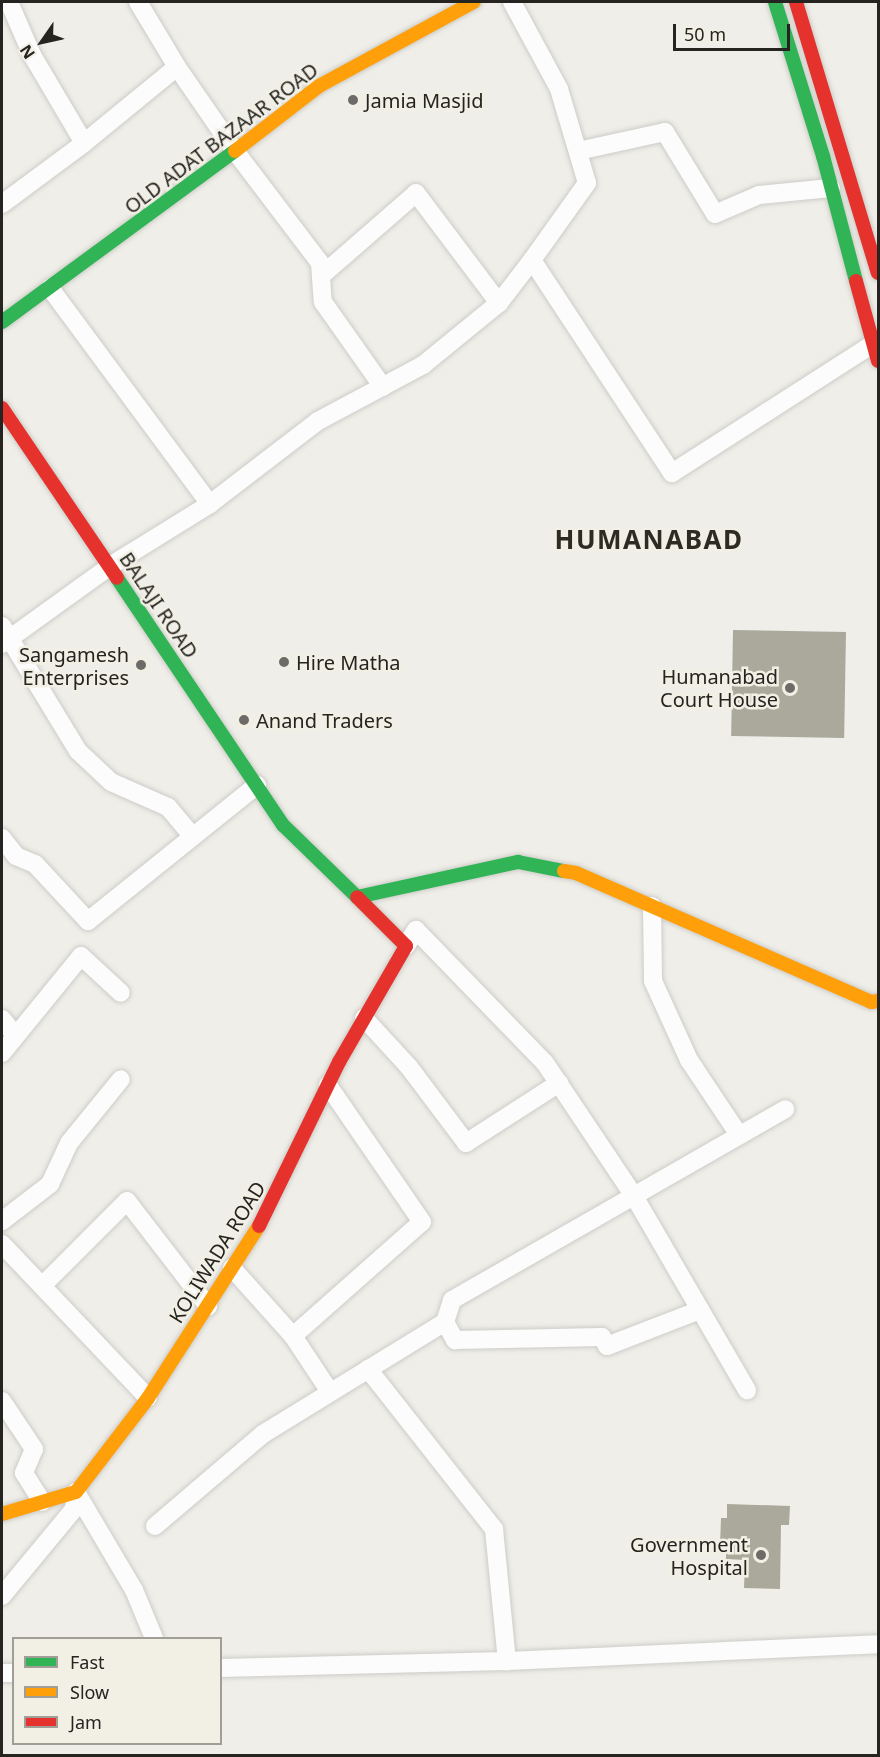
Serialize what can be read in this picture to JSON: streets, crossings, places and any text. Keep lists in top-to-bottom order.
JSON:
{
  "streets": {
    "street": ["OLD ADAT BAZAAR ROAD", "BALAJI ROAD", "KOLIWADA ROAD"]
  },
  "districts": ["HUMANABAD"],
  "places": [
    "Jamia Masjid",
    "Hire Matha",
    "Sangamesh Enterprises",
    "Humanabad Court House",
    "Anand Traders",
    "Government Hospital"
  ],
  "legend": ["Fast", "Slow", "Jam"],
  "scale_bar": "50 m",
  "north": "bottom left"
}
